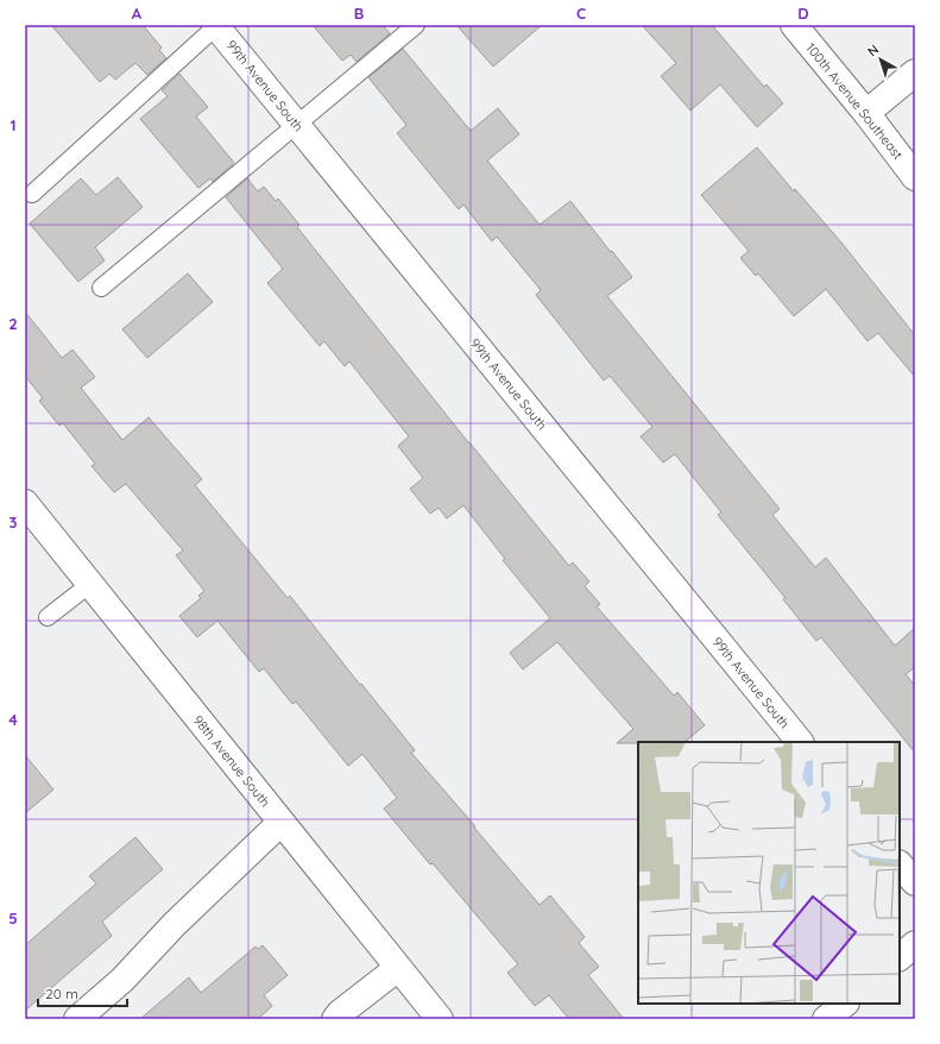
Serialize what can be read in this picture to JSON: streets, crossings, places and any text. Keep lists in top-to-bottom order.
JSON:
{
  "streets": {
    "street": ["99th Avenue South", "100th Avenue Southeast", "98th Avenue South"]
  },
  "scale_bar": "20 m",
  "north": "top left",
  "grid": {
    "columns": [
      "A",
      "B",
      "C",
      "D"
    ],
    "rows": [
      "1",
      "2",
      "3",
      "4",
      "5"
    ]
  }
}
